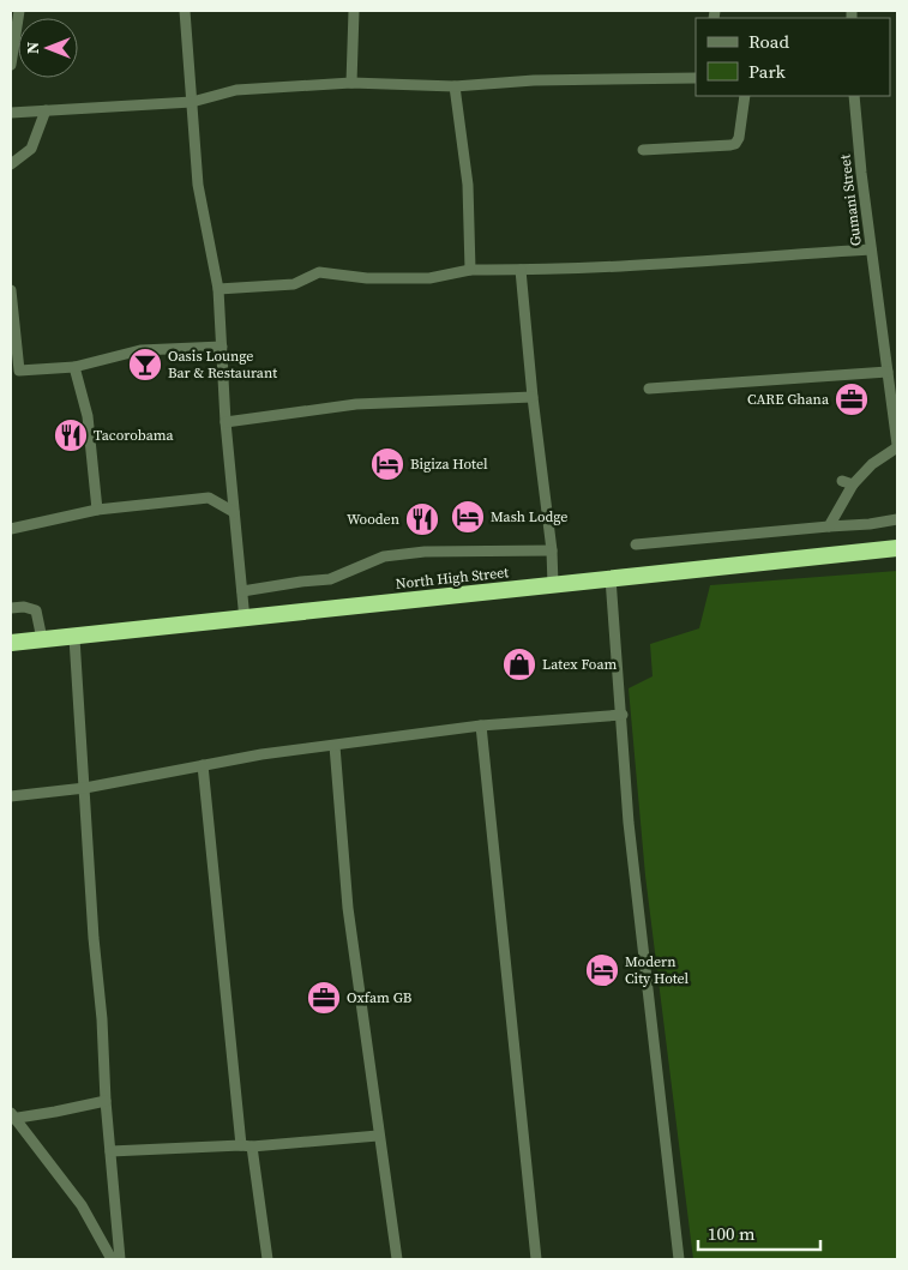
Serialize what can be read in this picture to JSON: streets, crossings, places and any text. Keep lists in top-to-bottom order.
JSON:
{
  "streets": {
    "highway": ["North High Street"],
    "street": ["Gumani Street"]
  },
  "places": {
    "bar": ["Oasis Lounge Bar & Restaurant"],
    "office": ["CARE Ghana", "Oxfam GB"],
    "restaurant": ["Tacorobama", "Wooden"],
    "hotel": ["Bigiza Hotel", "Mash Lodge", "Modern City Hotel"],
    "shop": ["Latex Foam"]
  },
  "legend": ["Road", "Park"],
  "scale_bar": "100 m",
  "north": "left"
}
